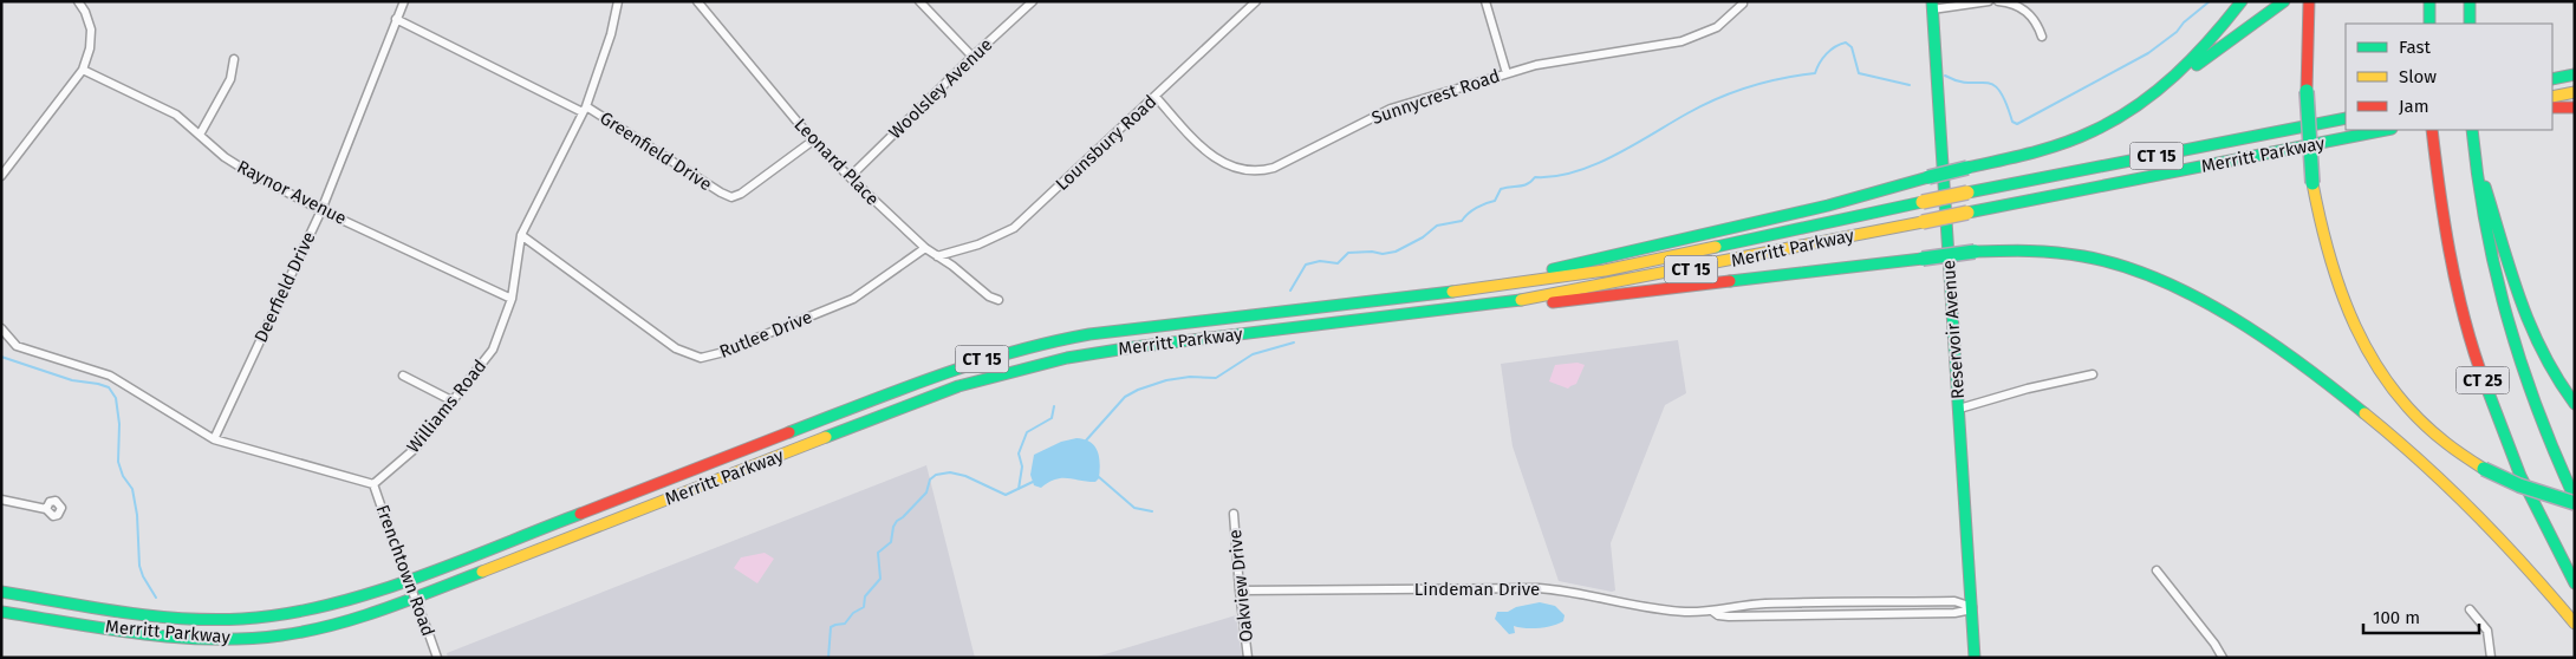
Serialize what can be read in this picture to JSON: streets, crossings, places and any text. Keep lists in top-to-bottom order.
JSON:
{
  "streets": {
    "main road": [
      "Merritt Parkway",
      "CT 15",
      "Reservoir Avenue",
      "CT 25"
    ],
    "street": [
      "Woolsley Avenue",
      "Sunnycrest Road",
      "Lounsbury Road",
      "Greenfield Drive",
      "Leonard Place",
      "Raynor Avenue",
      "Deerfield Drive",
      "Rutlee Drive",
      "Williams Road",
      "Frenchtown Road",
      "Oakview Drive",
      "Lindeman Drive"
    ]
  },
  "crossings": [
    ["Woolsley Avenue", "Leonard Place"],
    ["Sunnycrest Road", "Lounsbury Road"],
    ["Lounsbury Road", "Leonard Place"],
    ["Greenfield Drive", "Leonard Place"],
    ["Greenfield Drive", "Deerfield Drive"],
    ["Greenfield Drive", "Williams Road"],
    ["Leonard Place", "Rutlee Drive"],
    ["Raynor Avenue", "Deerfield Drive"],
    ["Raynor Avenue", "Williams Road"],
    ["Reservoir Avenue", "Lindeman Drive"],
    ["Rutlee Drive", "Williams Road"],
    ["Williams Road", "Frenchtown Road"],
    ["Oakview Drive", "Lindeman Drive"]
  ],
  "legend": ["Fast", "Slow", "Jam"],
  "scale_bar": "100 m"
}
